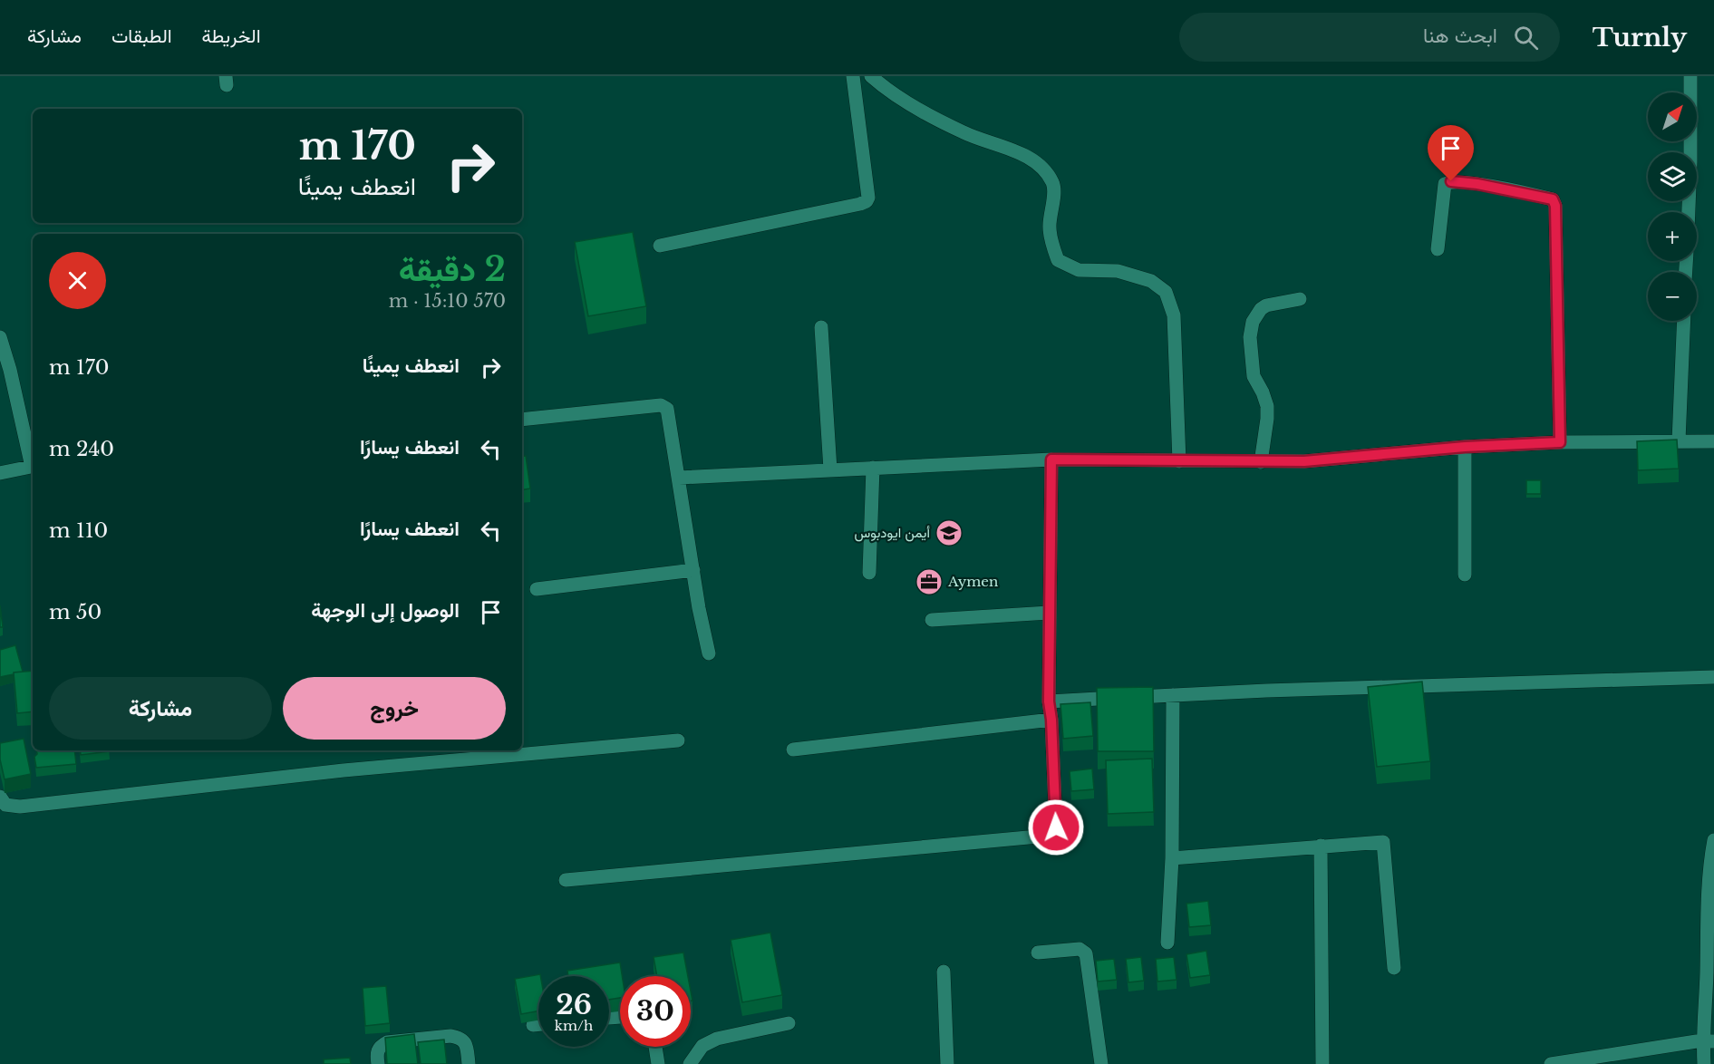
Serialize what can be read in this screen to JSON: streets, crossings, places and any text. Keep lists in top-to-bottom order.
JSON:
{
  "places": {
    "school or university": ["أيمن ايودبوس"],
    "office": ["Aymen"]
  },
  "north": "top right",
  "page": {
    "header": "Turnly",
    "search": "ابحث هنا",
    "nav": ["الخريطة", "الطبقات", "مشاركة"],
    "map_buttons": ["+", "−"],
    "turn": ["170 m", "انعطف يمينًا"],
    "heading": ["2 دقيقة", "570 m · 15:10"],
    "list": [
      {
        "name": "انعطف يمينًا",
        "value": "170 m"
      },
      {
        "name": "انعطف يسارًا",
        "value": "240 m"
      },
      {
        "name": "انعطف يسارًا",
        "value": "110 m"
      },
      {
        "name": "الوصول إلى الوجهة",
        "value": "50 m"
      }
    ],
    "buttons": ["خروج", "مشاركة"],
    "speed": "26 km/h",
    "limit": "30"
  }
}
